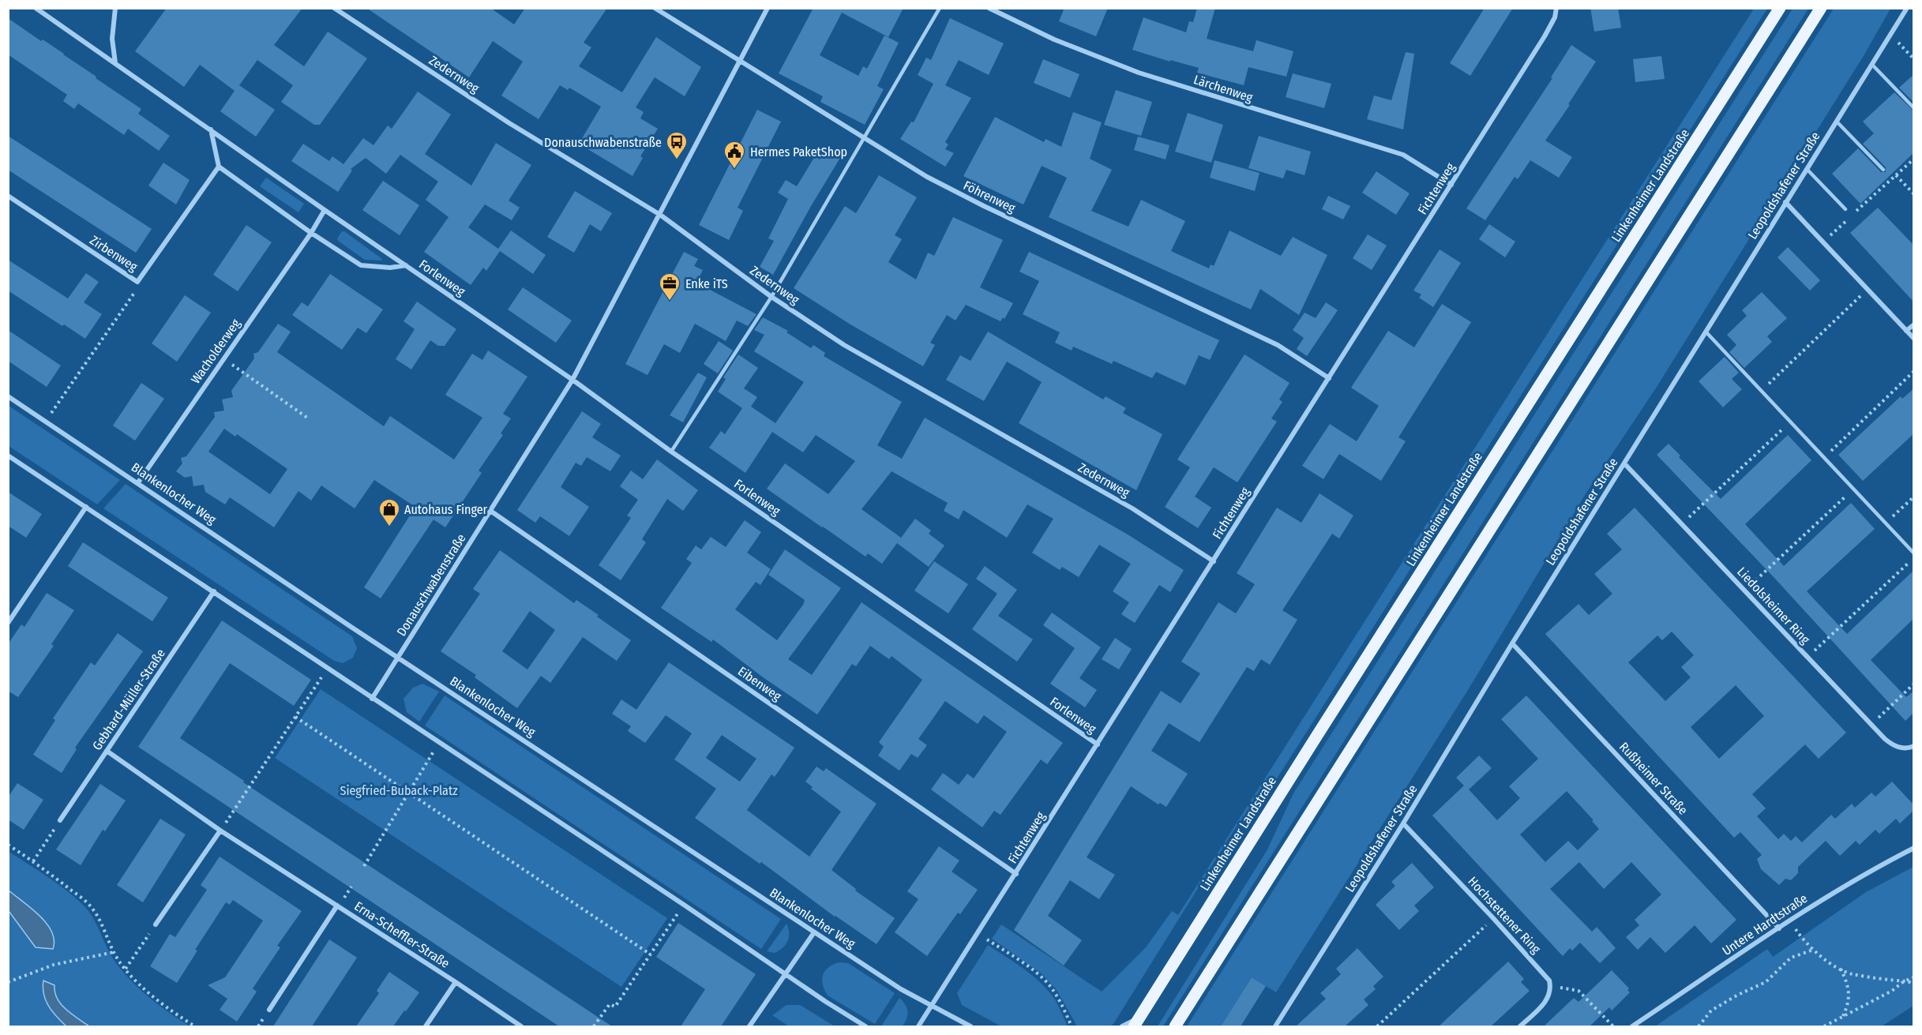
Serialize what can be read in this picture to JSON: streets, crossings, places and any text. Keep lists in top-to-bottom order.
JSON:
{
  "streets": {
    "main road": ["Linkenheimer Landstraße"],
    "street": [
      "Zedernweg",
      "Lärchenweg",
      "Leopoldshafener Straße",
      "Fichtenweg",
      "Föhrenweg",
      "Zirbenweg",
      "Forlenweg",
      "Wacholderweg",
      "Blankenlocher Weg",
      "Donauschwabenstraße",
      "Liedolsheimer Ring",
      "Eibenweg",
      "Gebhard-Müller-Straße",
      "Rußheimer Straße",
      "Hochstettener Ring",
      "Untere Hardtstraße",
      "Erna-Scheffler-Straße"
    ]
  },
  "crossings": [
    ["Zedernweg", "Fichtenweg"],
    ["Zedernweg", "Donauschwabenstraße"],
    ["Lärchenweg", "Fichtenweg"],
    ["Leopoldshafener Straße", "Liedolsheimer Ring"],
    ["Leopoldshafener Straße", "Rußheimer Straße"],
    ["Leopoldshafener Straße", "Hochstettener Ring"],
    ["Fichtenweg", "Föhrenweg"],
    ["Fichtenweg", "Forlenweg"],
    ["Fichtenweg", "Blankenlocher Weg"],
    ["Fichtenweg", "Eibenweg"],
    ["Föhrenweg", "Donauschwabenstraße"],
    ["Zirbenweg", "Forlenweg"],
    ["Forlenweg", "Wacholderweg"],
    ["Forlenweg", "Donauschwabenstraße"],
    ["Wacholderweg", "Blankenlocher Weg"],
    ["Blankenlocher Weg", "Donauschwabenstraße"],
    ["Donauschwabenstraße", "Eibenweg"],
    ["Gebhard-Müller-Straße", "Erna-Scheffler-Straße"],
    ["Rußheimer Straße", "Untere Hardtstraße"]
  ],
  "parks": ["Siegfried-Buback-Platz"],
  "places": {
    "bus stop": ["Donauschwabenstraße"],
    "public building": ["Hermes PaketShop"],
    "office": ["Enke iTS"],
    "shop": ["Autohaus Finger"]
  }
}
